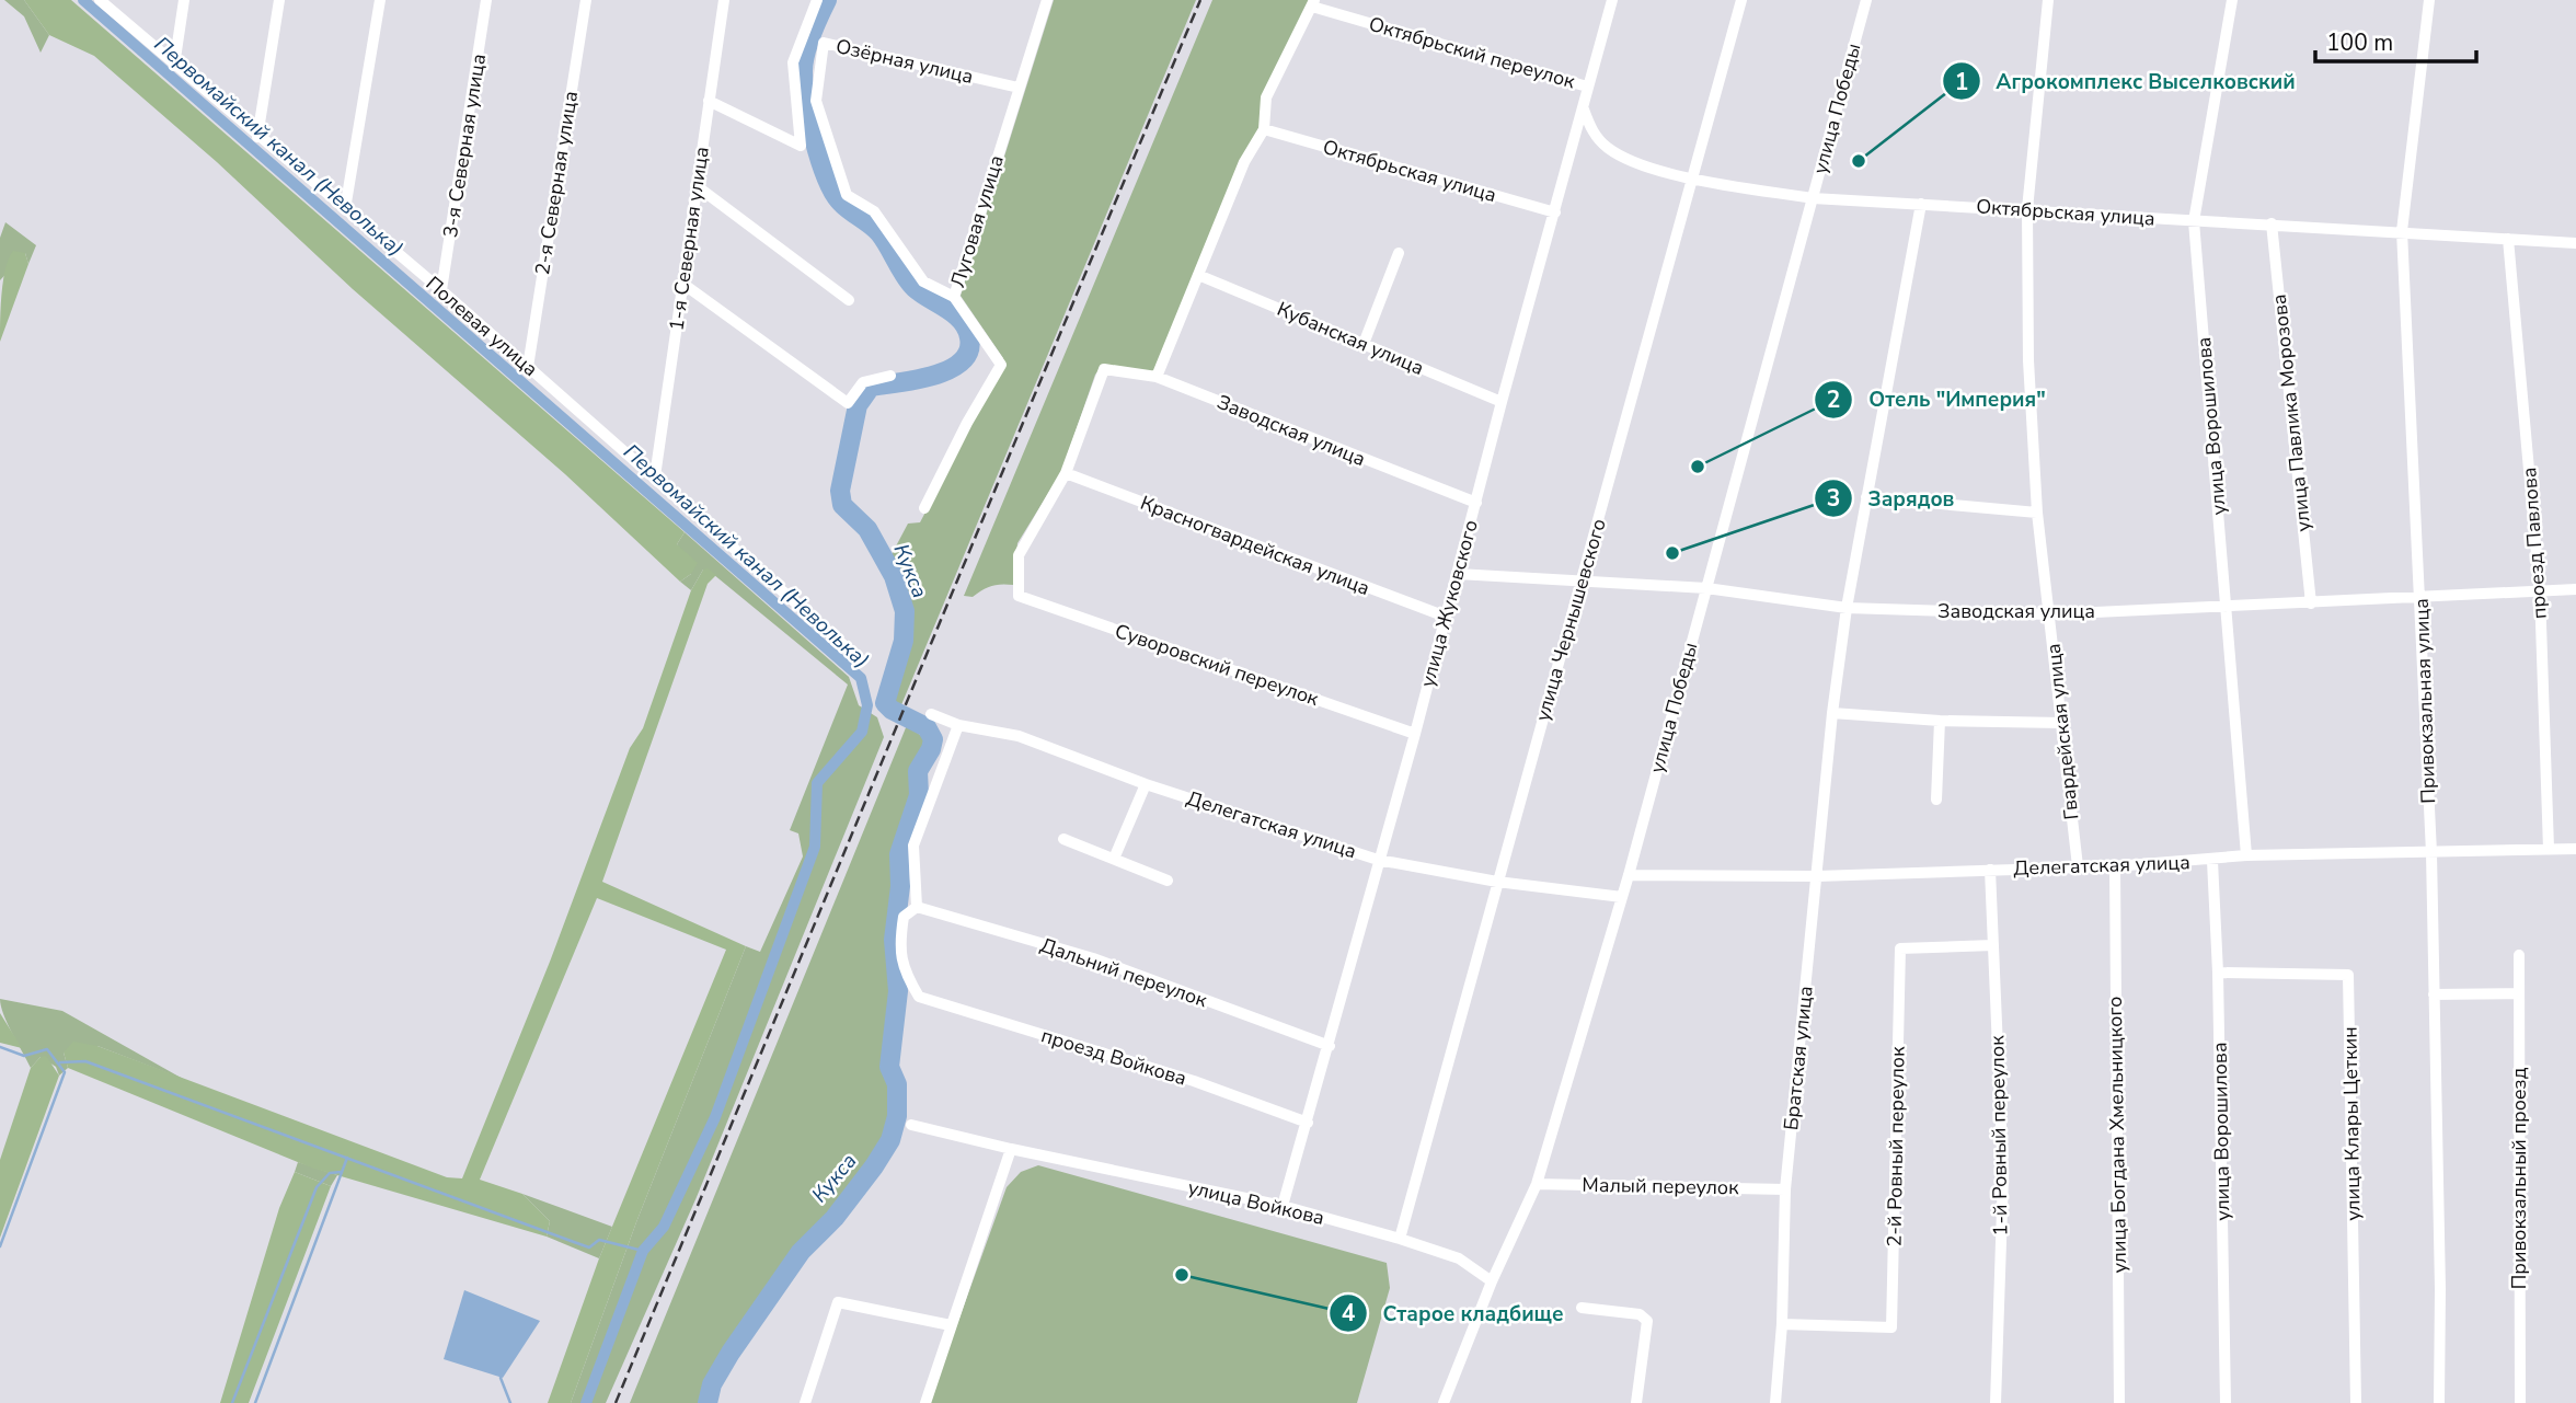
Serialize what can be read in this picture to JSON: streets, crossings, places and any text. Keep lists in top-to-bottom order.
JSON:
{
  "streets": {
    "street": [
      "Октябрьский переулок",
      "Озёрная улица",
      "улица Победы",
      "3-я Северная улица",
      "Октябрьская улица",
      "2-я Северная улица",
      "Луговая улица",
      "1-я Северная улица",
      "Полевая улица",
      "Кубанская улица",
      "улица Павлика Морозова",
      "улица Ворошилова",
      "Заводская улица",
      "проезд Павлова",
      "Красногвардейская улица",
      "улица Жуковского",
      "улица Чернышевского",
      "Суворовский переулок",
      "Привокзальная улица",
      "Гвардейская улица",
      "Делегатская улица",
      "Дальний переулок",
      "проезд Войкова",
      "Братская улица",
      "улица Клары Цеткин",
      "улица Богдана Хмельницкого",
      "1-й Ровный переулок",
      "2-й Ровный переулок",
      "Привокзальный проезд",
      "Малый переулок",
      "улица Войкова"
    ]
  },
  "crossings": [
    ["Октябрьский переулок", "улица Жуковского"],
    ["Озёрная улица", "Луговая улица"],
    ["улица Победы", "Октябрьская улица"],
    ["улица Победы", "Заводская улица"],
    ["улица Победы", "Делегатская улица"],
    ["улица Победы", "Малый переулок"],
    ["улица Победы", "улица Войкова"],
    ["3-я Северная улица", "Полевая улица"],
    ["Октябрьская улица", "улица Павлика Морозова"],
    ["Октябрьская улица", "улица Ворошилова"],
    ["Октябрьская улица", "проезд Павлова"],
    ["Октябрьская улица", "улица Жуковского"],
    ["Октябрьская улица", "улица Чернышевского"],
    ["Октябрьская улица", "Привокзальная улица"],
    ["Октябрьская улица", "Гвардейская улица"],
    ["Октябрьская улица", "Братская улица"],
    ["2-я Северная улица", "Полевая улица"],
    ["1-я Северная улица", "Полевая улица"],
    ["Кубанская улица", "улица Жуковского"],
    ["улица Павлика Морозова", "Заводская улица"],
    ["улица Ворошилова", "Заводская улица"],
    ["улица Ворошилова", "Делегатская улица"],
    ["улица Ворошилова", "улица Клары Цеткин"],
    ["Заводская улица", "проезд Павлова"],
    ["Заводская улица", "Красногвардейская улица"],
    ["Заводская улица", "улица Жуковского"],
    ["Заводская улица", "улица Чернышевского"],
    ["Заводская улица", "Суворовский переулок"],
    ["Заводская улица", "Привокзальная улица"],
    ["Заводская улица", "Гвардейская улица"],
    ["Заводская улица", "Братская улица"],
    ["проезд Павлова", "Делегатская улица"],
    ["Красногвардейская улица", "улица Жуковского"],
    ["Красногвардейская улица", "Суворовский переулок"],
    ["улица Жуковского", "Суворовский переулок"],
    ["улица Жуковского", "Делегатская улица"],
    ["улица Жуковского", "Дальний переулок"],
    ["улица Жуковского", "проезд Войкова"],
    ["улица Жуковского", "улица Войкова"],
    ["улица Чернышевского", "Делегатская улица"],
    ["улица Чернышевского", "улица Войкова"],
    ["Привокзальная улица", "Делегатская улица"],
    ["Гвардейская улица", "Делегатская улица"],
    ["Делегатская улица", "Братская улица"],
    ["Делегатская улица", "улица Богдана Хмельницкого"],
    ["Делегатская улица", "1-й Ровный переулок"],
    ["Дальний переулок", "проезд Войкова"],
    ["Братская улица", "2-й Ровный переулок"],
    ["Братская улица", "Малый переулок"],
    ["1-й Ровный переулок", "2-й Ровный переулок"]
  ],
  "water": ["Первомайский канал (Неволька)", "Кукса"],
  "places": [
    "Агрокомплекс Выселковский",
    "Отель \"Империя\"",
    "Зарядов",
    "Старое кладбище"
  ],
  "scale_bar": "100 m"
}
